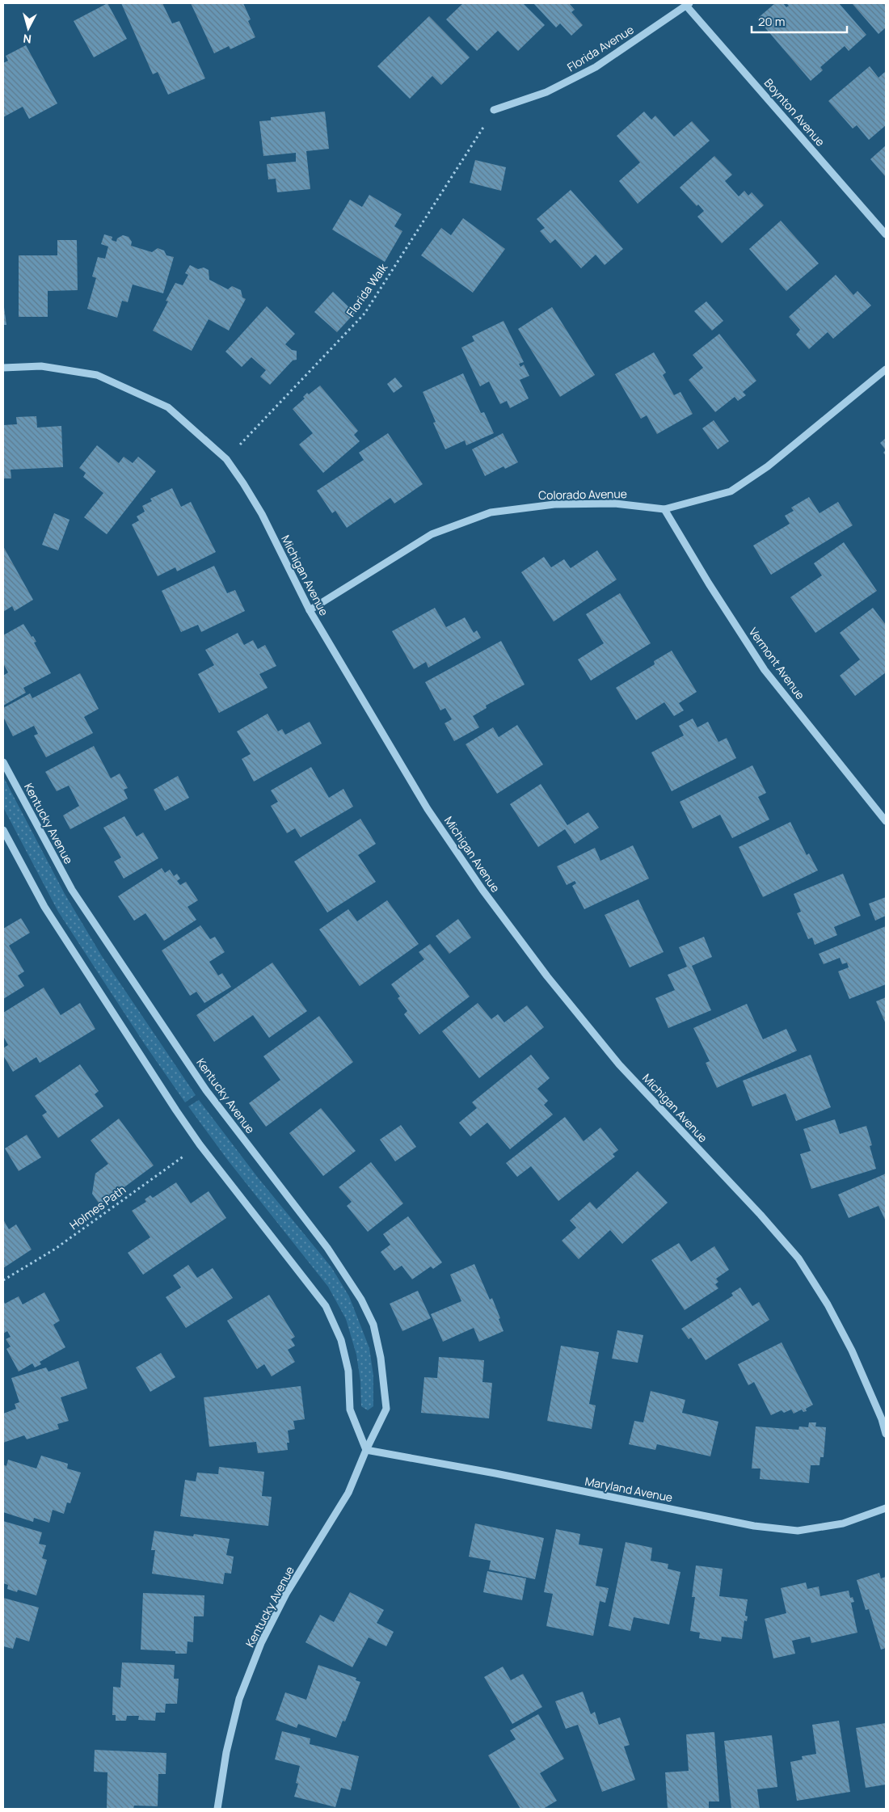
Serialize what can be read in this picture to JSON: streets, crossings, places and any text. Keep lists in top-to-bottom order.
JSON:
{
  "streets": {
    "street": [
      "Florida Avenue",
      "Boynton Avenue",
      "Colorado Avenue",
      "Michigan Avenue",
      "Vermont Avenue",
      "Kentucky Avenue",
      "Maryland Avenue"
    ],
    "path": ["Florida Walk", "Holmes Path"]
  },
  "crossings": [
    ["Florida Avenue", "Boynton Avenue"],
    ["Florida Avenue", "Florida Walk"],
    ["Florida Walk", "Michigan Avenue"],
    ["Colorado Avenue", "Michigan Avenue"],
    ["Colorado Avenue", "Vermont Avenue"],
    ["Kentucky Avenue", "Maryland Avenue"]
  ],
  "scale_bar": "20 m",
  "north": "bottom"
}
